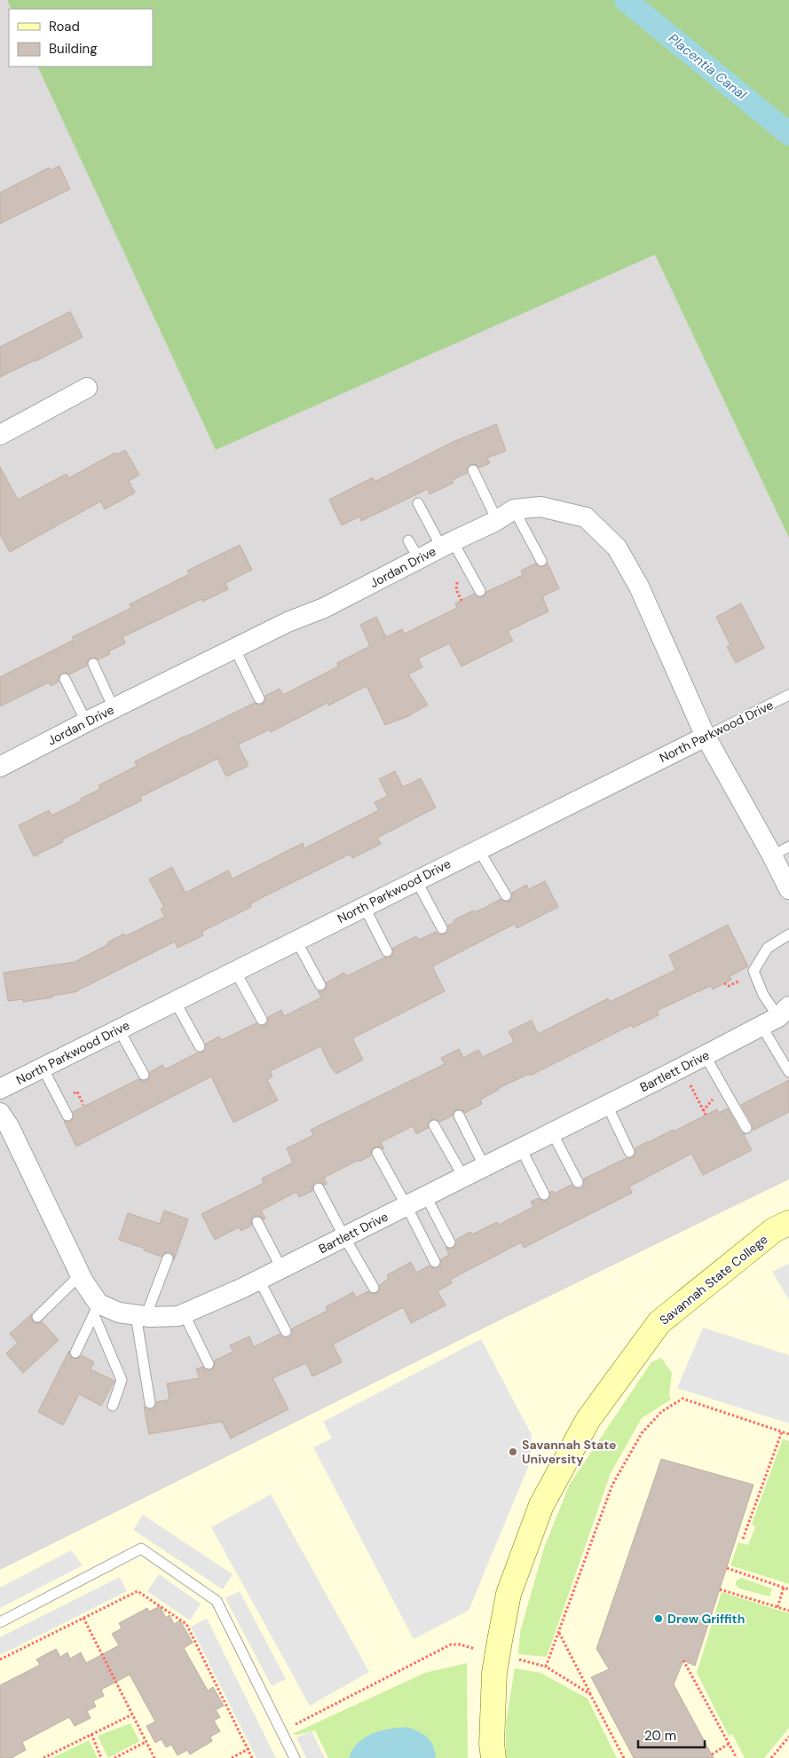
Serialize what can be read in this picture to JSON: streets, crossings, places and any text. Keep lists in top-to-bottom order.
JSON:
{
  "streets": {
    "street": [
      "Jordan Drive",
      "North Parkwood Drive",
      "Bartlett Drive",
      "Savannah State College"
    ]
  },
  "crossings": [
    ["Jordan Drive", "North Parkwood Drive"]
  ],
  "water": ["Placentia Canal"],
  "places": ["Savannah State University", "Drew Griffith"],
  "legend": ["Road", "Building"],
  "scale_bar": "20 m"
}
